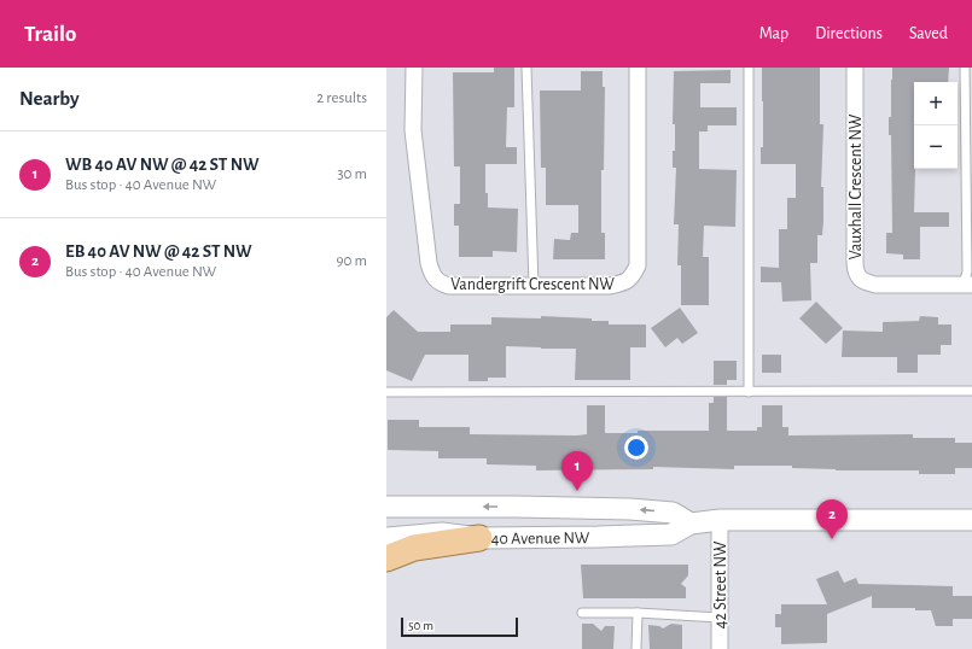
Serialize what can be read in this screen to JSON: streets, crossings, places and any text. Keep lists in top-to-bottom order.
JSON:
{
  "streets": {
    "street": [
      "Vauxhall Crescent NW",
      "Vandergrift Crescent NW",
      "40 Avenue NW",
      "42 Street NW"
    ]
  },
  "crossings": [
    ["40 Avenue NW", "42 Street NW"]
  ],
  "scale_bar": "50 m",
  "page": {
    "header": "Trailo",
    "nav": ["Map", "Directions", "Saved"],
    "heading": ["Nearby", "2 results"],
    "map_buttons": ["+", "−"],
    "list": [
      {
        "mark": "1",
        "name": "WB 40 AV NW @ 42 ST NW",
        "note": "Bus stop · 40 Avenue NW",
        "value": "30 m"
      },
      {
        "mark": "2",
        "name": "EB 40 AV NW @ 42 ST NW",
        "note": "Bus stop · 40 Avenue NW",
        "value": "90 m"
      }
    ],
    "pins": ["1", "2"],
    "scale": "50 m"
  }
}
